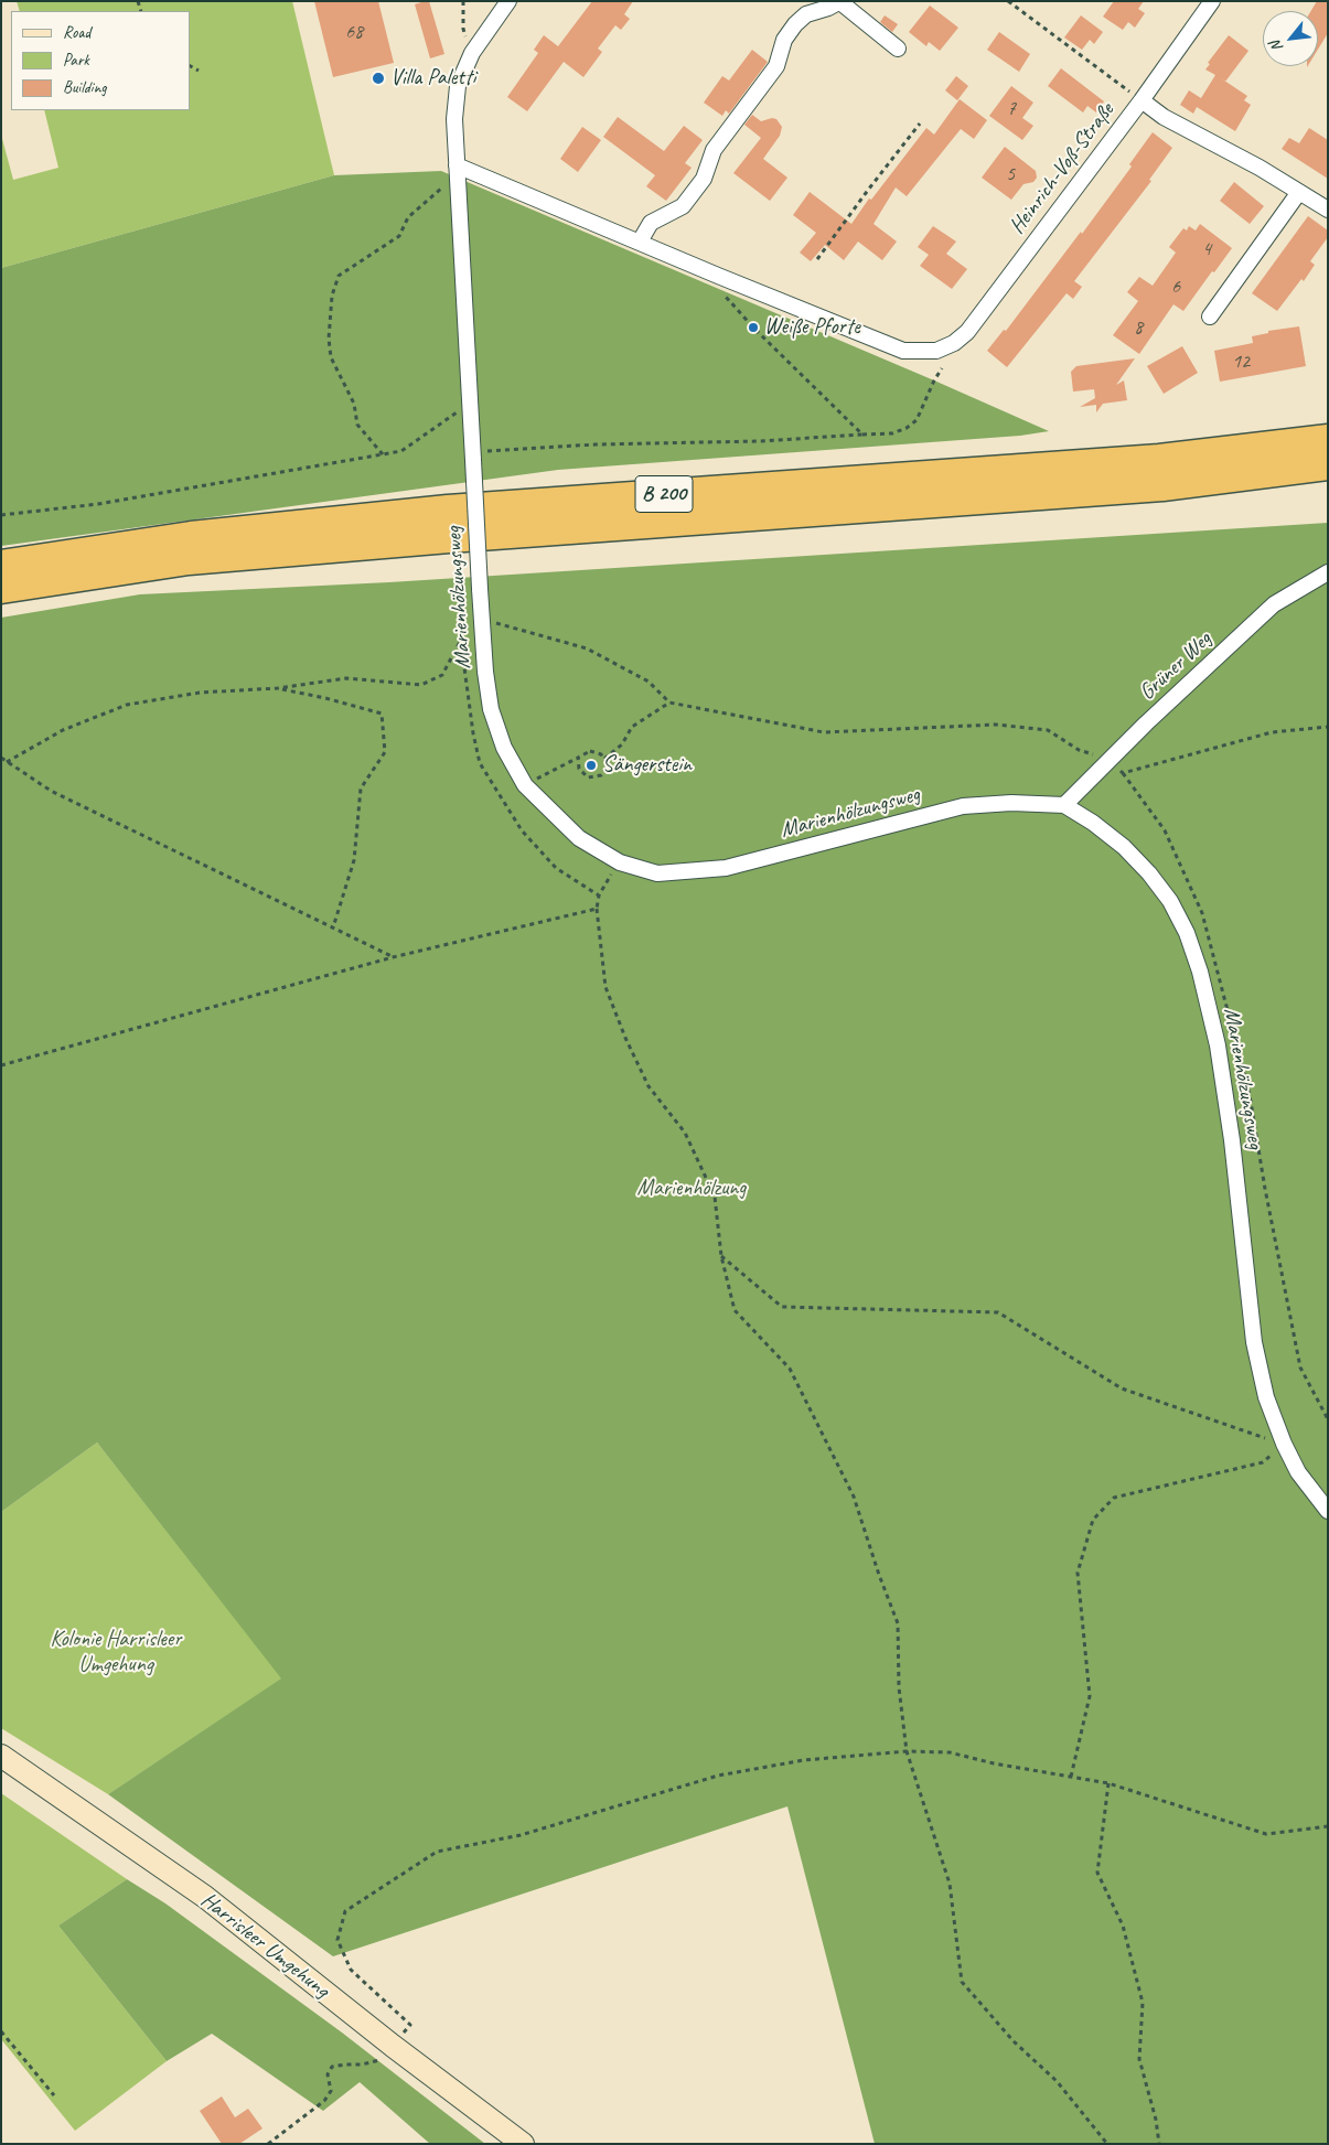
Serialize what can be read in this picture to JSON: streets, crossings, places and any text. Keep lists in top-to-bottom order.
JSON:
{
  "streets": {
    "highway": ["B 200"],
    "main road": ["Harrisleer Umgehung"],
    "street": ["Heinrich-Voß-Straße", "Marienhölzungsweg", "Grüner Weg"]
  },
  "crossings": [
    ["Marienhölzungsweg", "Grüner Weg"]
  ],
  "parks": ["Marienhölzung", "Kolonie Harrisleer Umgehung"],
  "places": ["Villa Paletti", "Weiße Pforte", "Sängerstein"],
  "house_numbers": [
    "68",
    "7",
    "5",
    "4",
    "6",
    "8",
    "12"
  ],
  "legend": ["Road", "Park", "Building"],
  "north": "bottom left"
}
